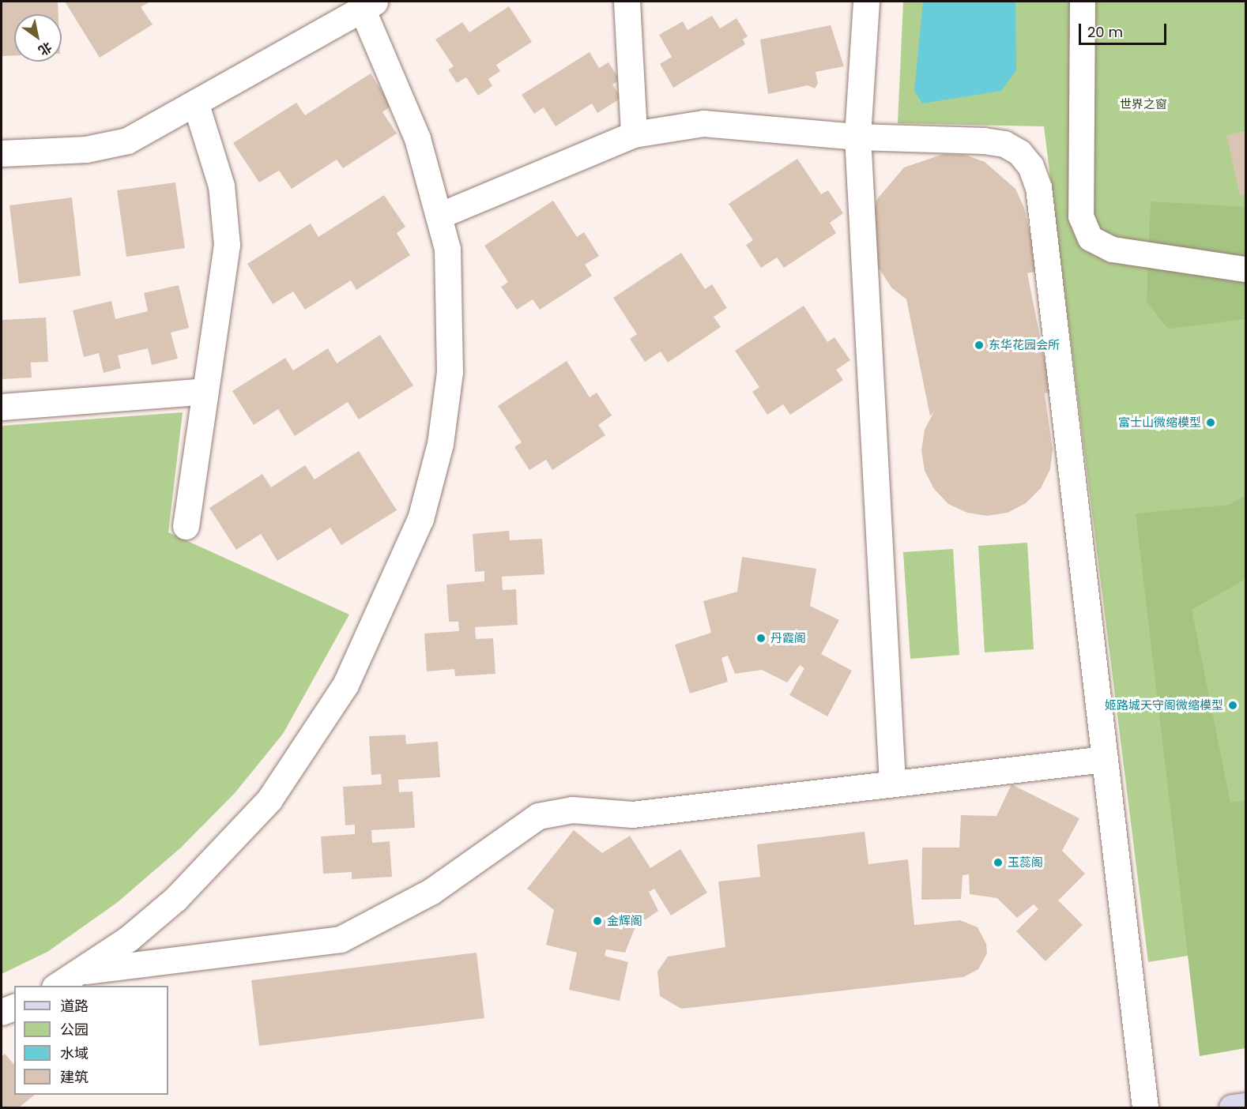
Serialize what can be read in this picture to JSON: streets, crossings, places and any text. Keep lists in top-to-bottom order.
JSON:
{
  "parks": ["世界之窗"],
  "places": [
    "东华花园会所",
    "富士山微缩模型",
    "丹霞阁",
    "姬路城天守阁微缩模型",
    "玉蕊阁",
    "金辉阁"
  ],
  "legend": [
    "道路",
    "公园",
    "水域",
    "建筑"
  ],
  "scale_bar": "20 m",
  "north": "bottom right"
}
